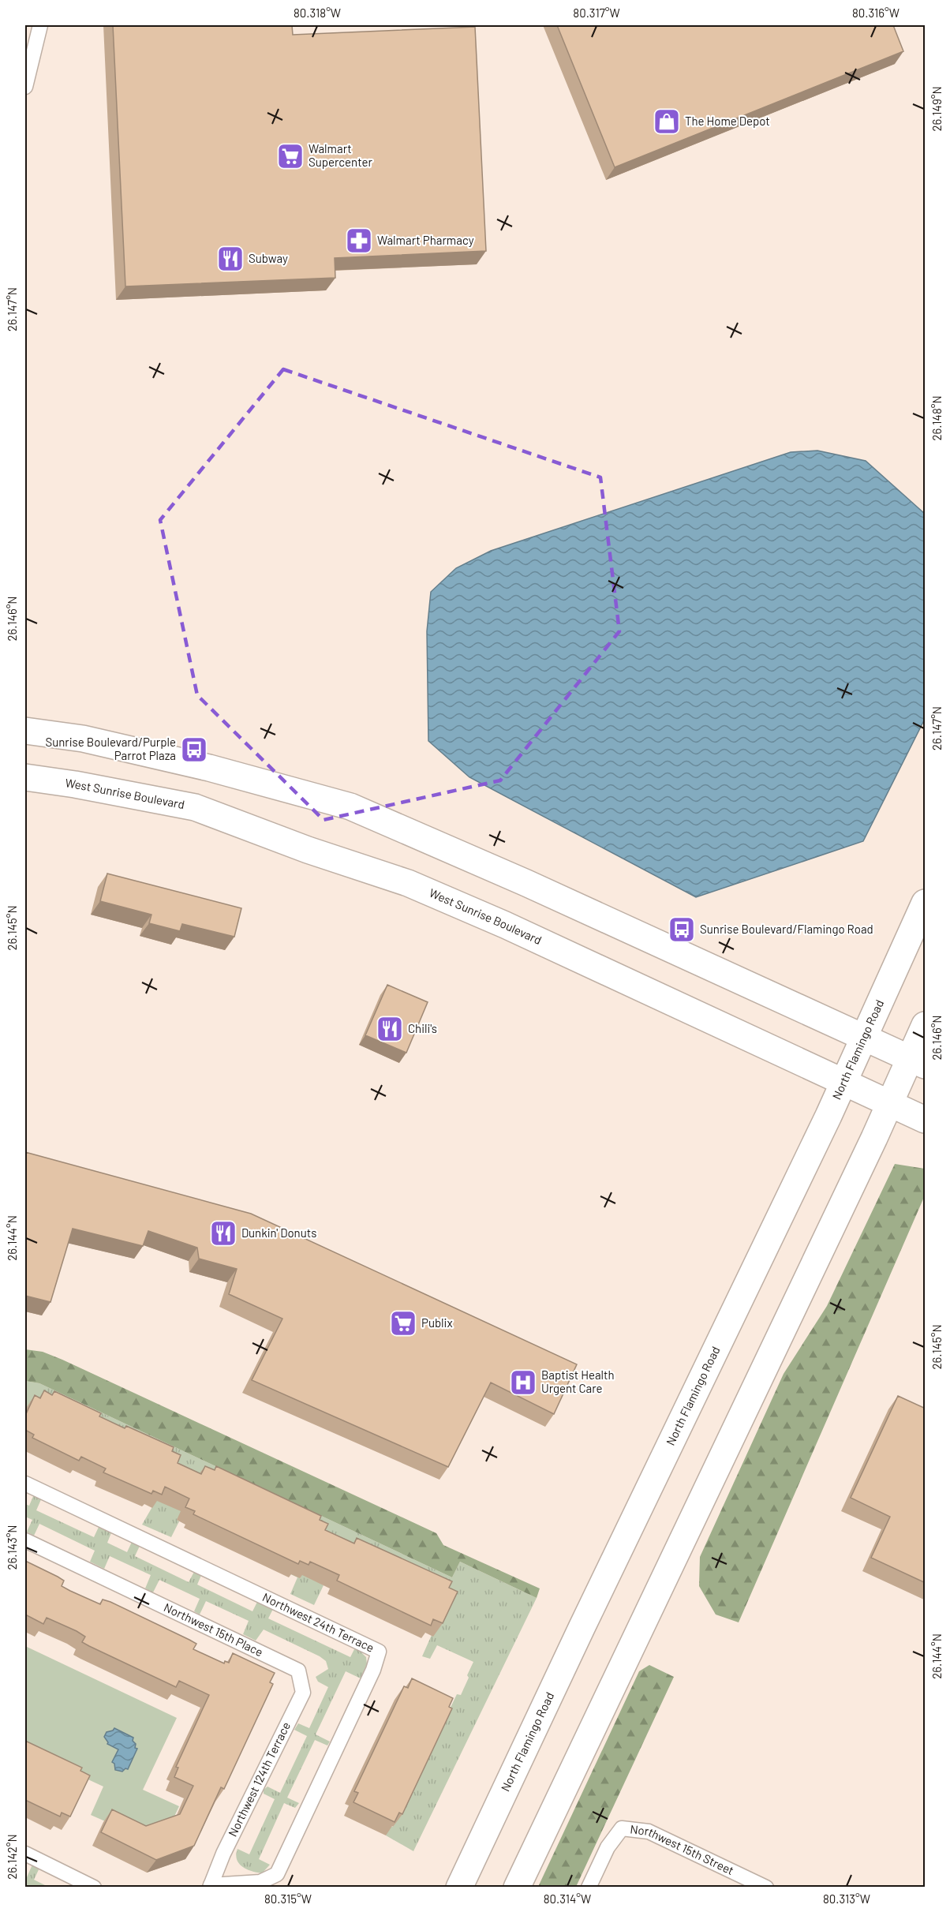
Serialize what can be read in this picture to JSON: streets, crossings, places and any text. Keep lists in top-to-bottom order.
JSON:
{
  "streets": {
    "highway": ["West Sunrise Boulevard", "North Flamingo Road"],
    "street": [
      "Northwest 24th Terrace",
      "Northwest 15th Place",
      "Northwest 124th Terrace",
      "Northwest 15th Street"
    ]
  },
  "crossings": [
    ["West Sunrise Boulevard", "North Flamingo Road"],
    ["Northwest 24th Terrace", "Northwest 124th Terrace"],
    ["Northwest 15th Place", "Northwest 124th Terrace"]
  ],
  "places": {
    "shop": ["The Home Depot"],
    "supermarket": ["Walmart Supercenter", "Publix"],
    "pharmacy": ["Walmart Pharmacy"],
    "restaurant": ["Subway", "Chili's", "Dunkin' Donuts"],
    "bus stop": ["Sunrise Boulevard/Purple Parrot Plaza", "Sunrise Boulevard/Flamingo Road"],
    "hospital": ["Baptist Health Urgent Care"]
  },
  "coordinates": [
    "80.318°W",
    "80.317°W",
    "80.316°W",
    "26.149°N",
    "26.147°N",
    "26.148°N",
    "26.146°N",
    "26.145°N",
    "26.144°N",
    "26.143°N",
    "26.142°N",
    "80.315°W",
    "80.314°W",
    "80.313°W"
  ]
}
